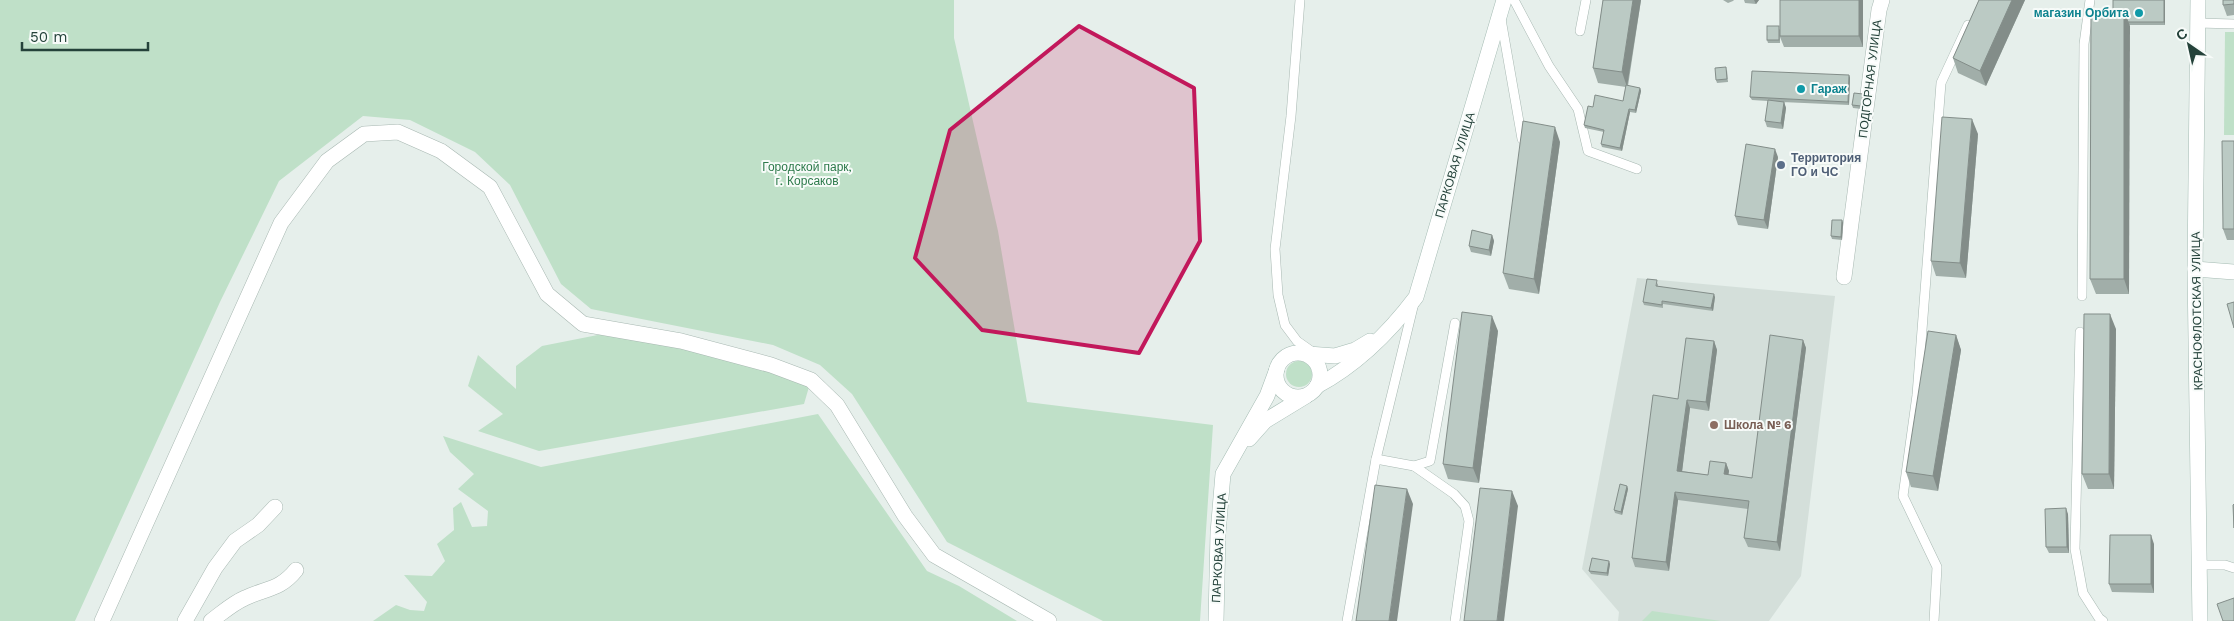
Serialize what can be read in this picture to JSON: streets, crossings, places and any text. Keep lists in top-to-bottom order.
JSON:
{
  "streets": {
    "street": ["ПОДГОРНАЯ УЛИЦА", "ПАРКОВАЯ УЛИЦА", "КРАСНОФЛОТСКАЯ УЛИЦА"]
  },
  "parks": ["Городской парк, г. Корсаков"],
  "places": [
    "магазин Орбита",
    "Гараж",
    "Территория ГО и ЧС",
    "Школа № 6"
  ],
  "scale_bar": "50 m",
  "north": "top left"
}
